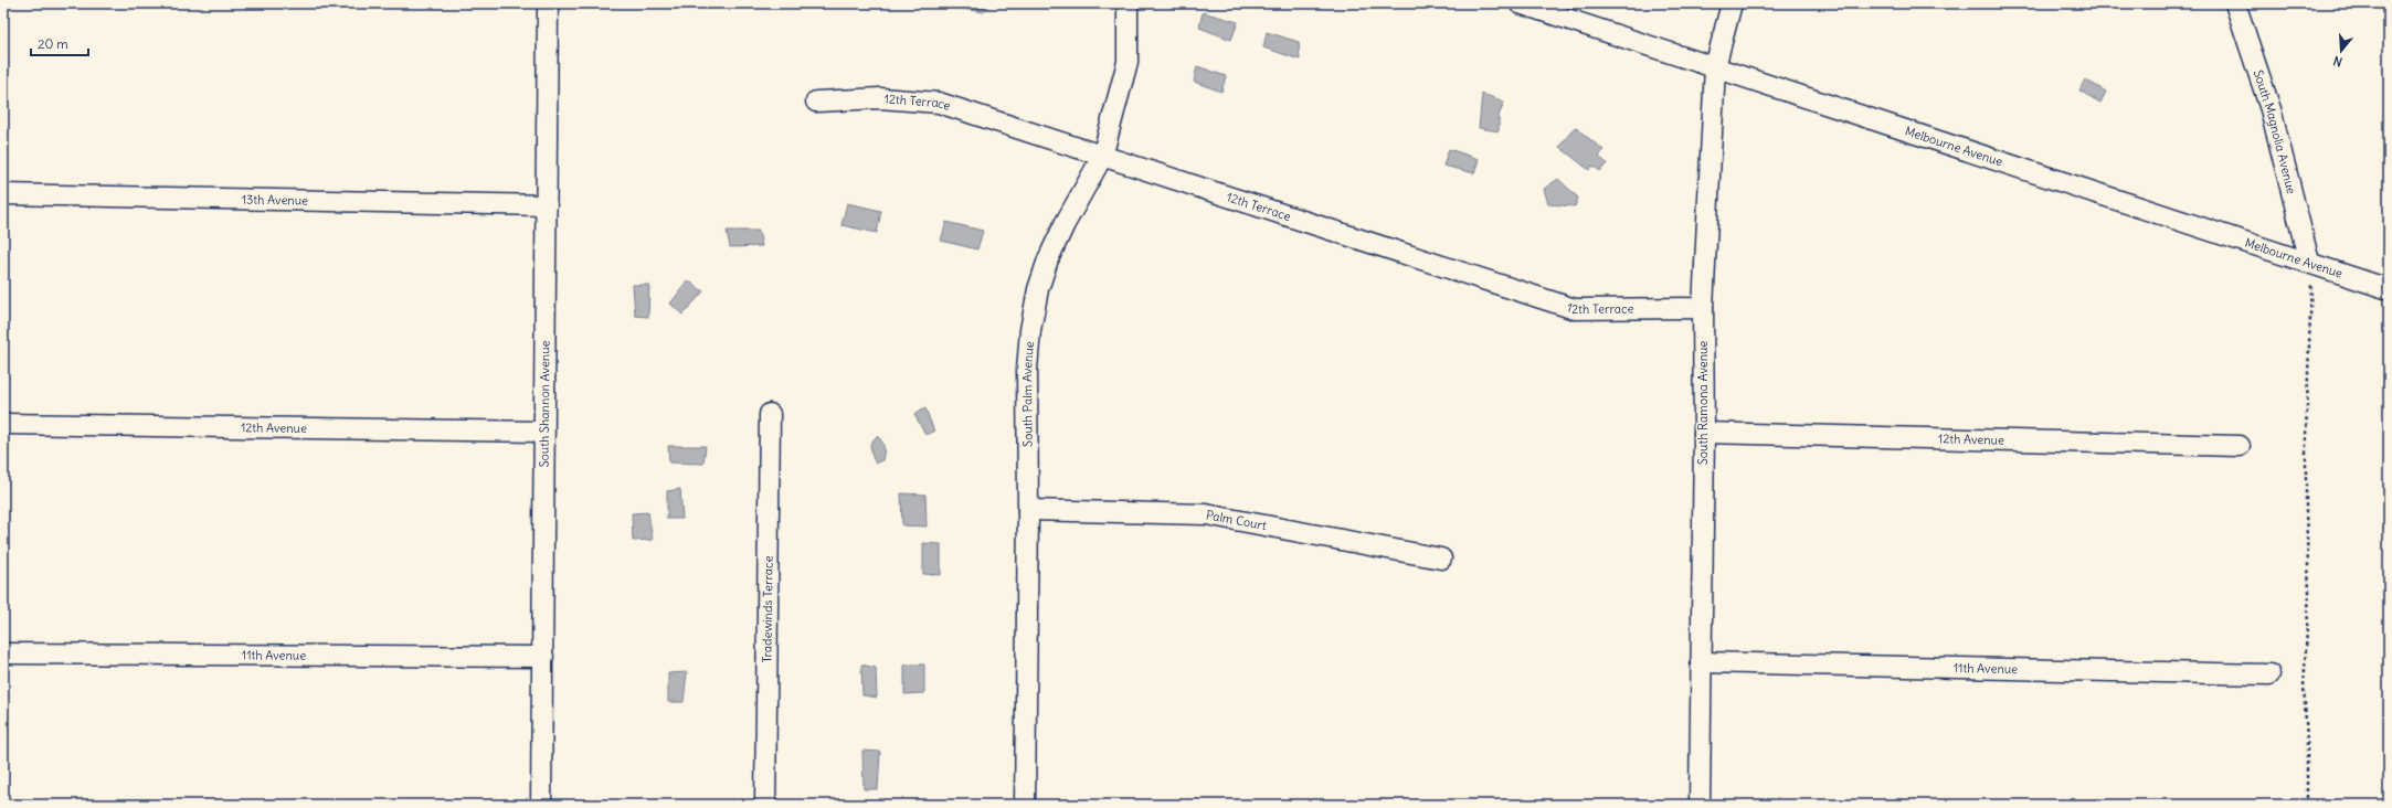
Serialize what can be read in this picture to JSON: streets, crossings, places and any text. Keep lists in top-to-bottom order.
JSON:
{
  "streets": {
    "street": [
      "12th Terrace",
      "South Magnolia Avenue",
      "Melbourne Avenue",
      "13th Avenue",
      "South Palm Avenue",
      "South Ramona Avenue",
      "South Shannon Avenue",
      "12th Avenue",
      "Palm Court",
      "Tradewinds Terrace",
      "11th Avenue"
    ]
  },
  "crossings": [
    ["12th Terrace", "South Palm Avenue"],
    ["12th Terrace", "South Ramona Avenue"],
    ["South Magnolia Avenue", "Melbourne Avenue"],
    ["Melbourne Avenue", "South Ramona Avenue"],
    ["13th Avenue", "South Shannon Avenue"],
    ["South Palm Avenue", "Palm Court"],
    ["South Ramona Avenue", "12th Avenue"],
    ["South Ramona Avenue", "11th Avenue"],
    ["South Shannon Avenue", "12th Avenue"],
    ["South Shannon Avenue", "11th Avenue"]
  ],
  "scale_bar": "20 m",
  "north": "bottom"
}
